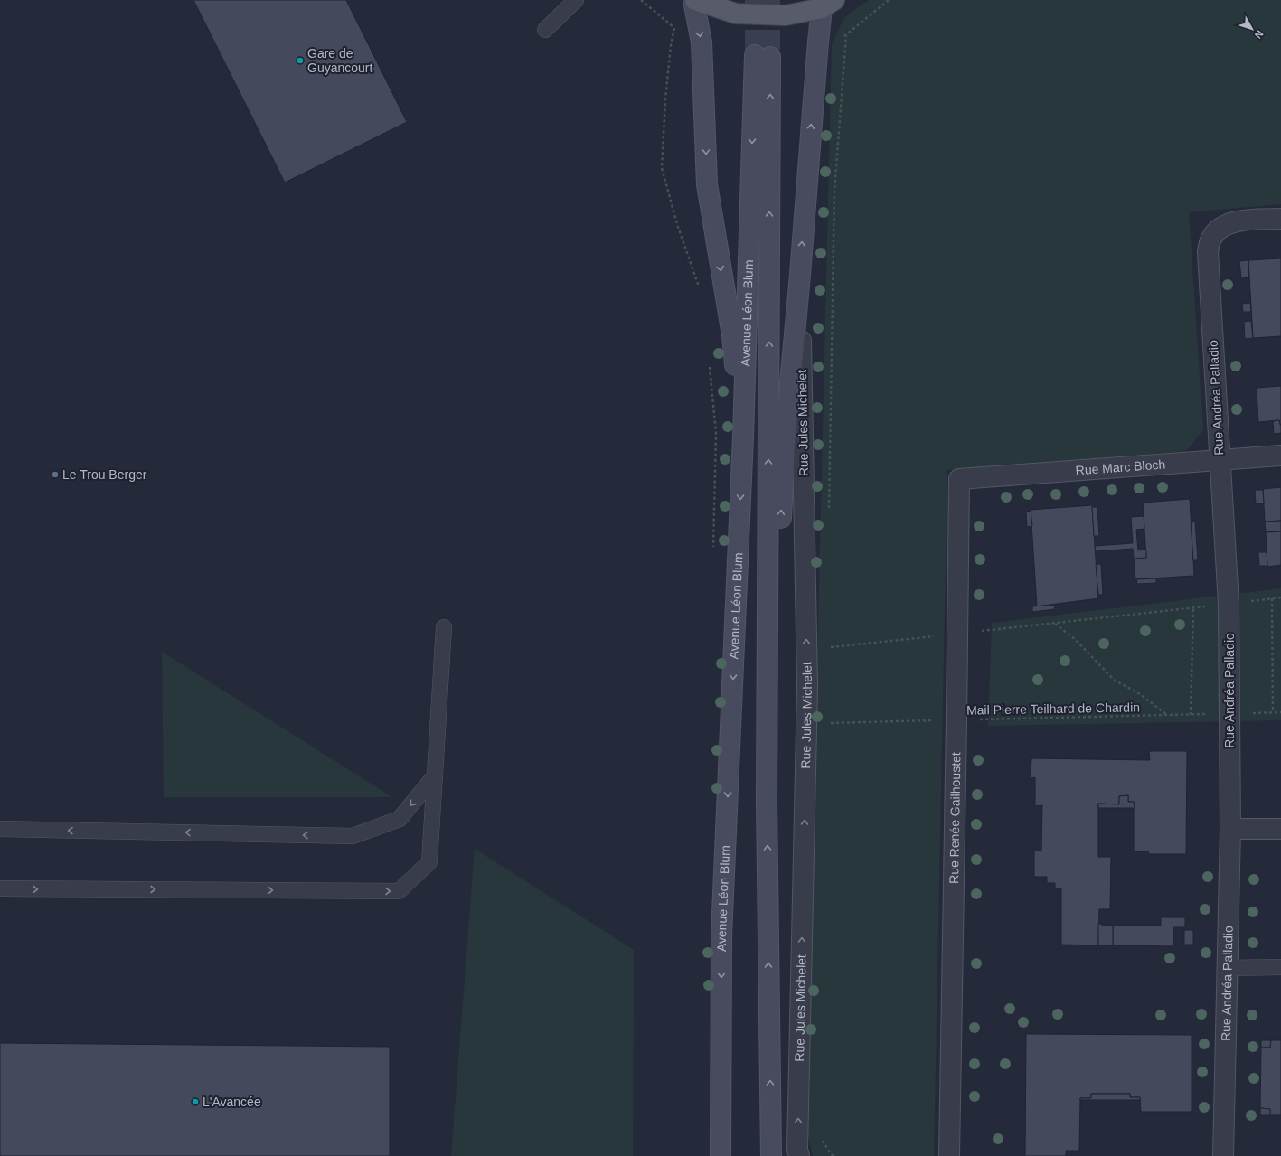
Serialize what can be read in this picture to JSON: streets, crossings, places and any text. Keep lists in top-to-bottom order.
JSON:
{
  "streets": {
    "main road": ["Avenue Léon Blum"],
    "street": [
      "Rue Andréa Palladio",
      "Rue Jules Michelet",
      "Rue Marc Bloch",
      "Rue Renée Gailhoustet"
    ],
    "path": ["Mail Pierre Teilhard de Chardin"]
  },
  "crossings": [
    ["Rue Andréa Palladio", "Rue Marc Bloch"],
    ["Rue Andréa Palladio", "Mail Pierre Teilhard de Chardin"],
    ["Rue Marc Bloch", "Rue Renée Gailhoustet"],
    ["Mail Pierre Teilhard de Chardin", "Rue Renée Gailhoustet"]
  ],
  "one_way": ["Rue Jules Michelet"],
  "places": ["Gare de Guyancourt", "Le Trou Berger", "L'Avancée"],
  "north": "bottom right"
}
